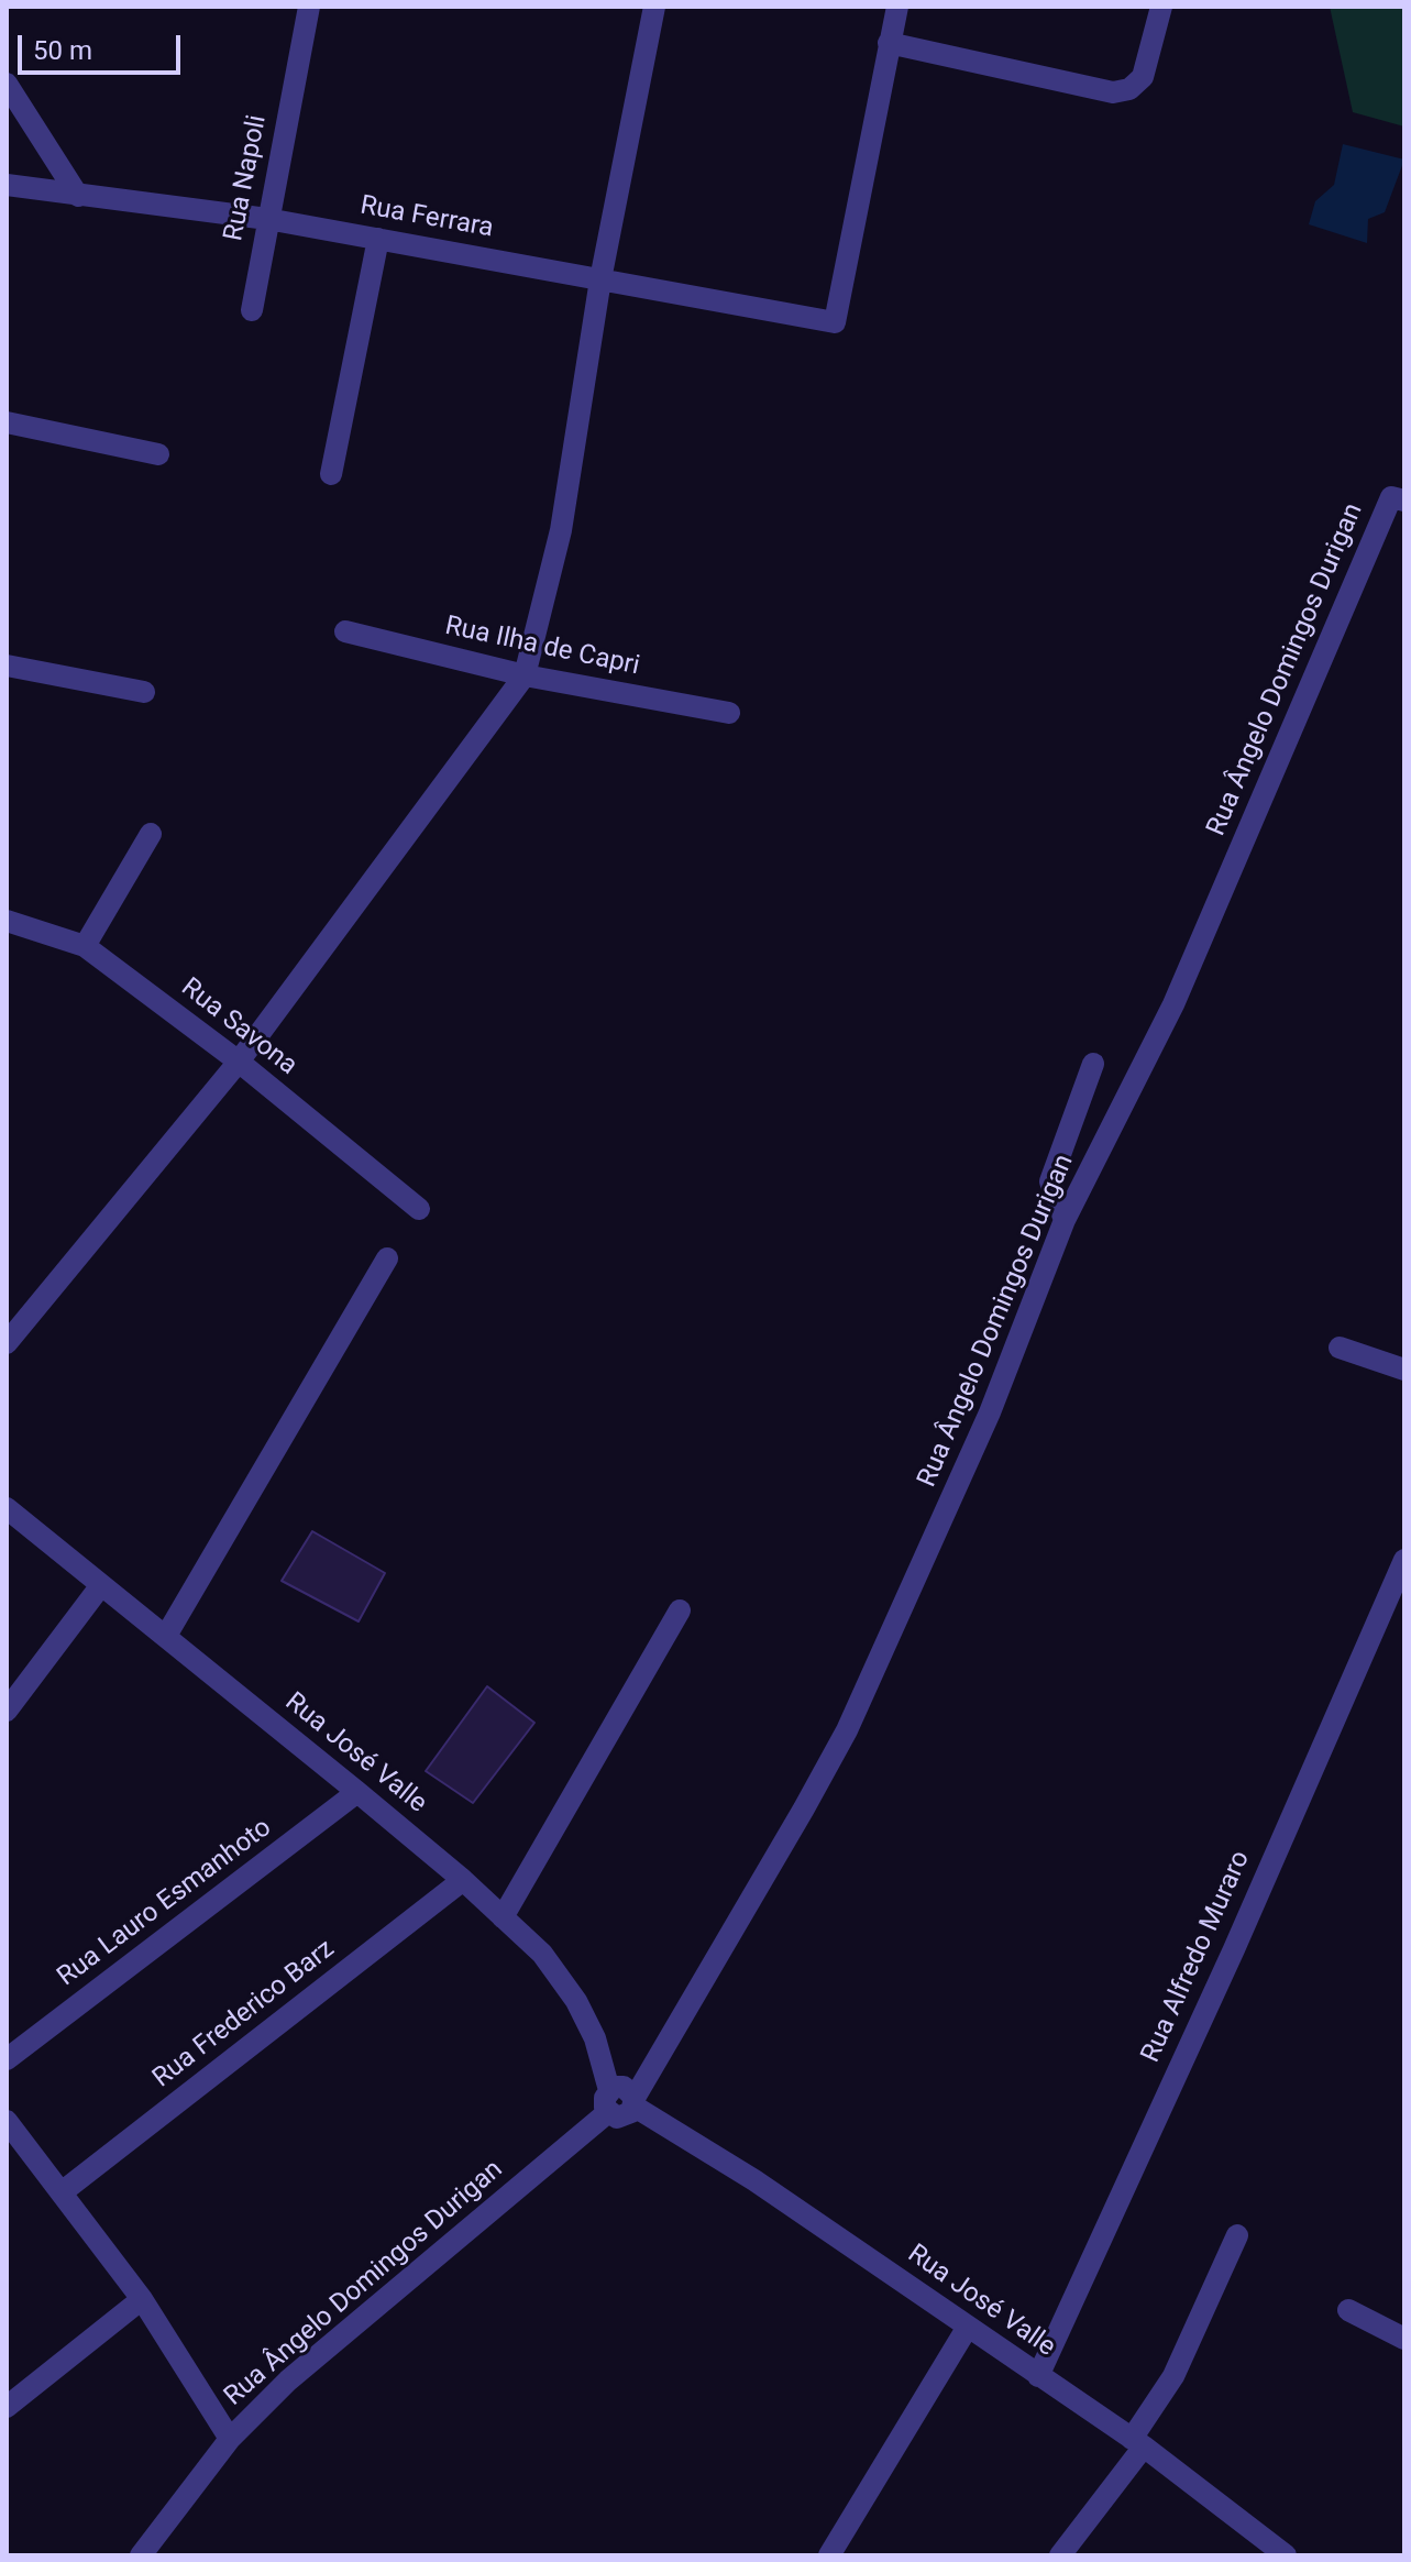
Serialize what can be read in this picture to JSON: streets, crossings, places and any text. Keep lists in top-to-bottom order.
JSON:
{
  "streets": {
    "street": [
      "Rua Napoli",
      "Rua Ferrara",
      "Rua Ilha de Capri",
      "Rua Ângelo Domingos Durigan",
      "Rua Savona",
      "Rua José Valle",
      "Rua Lauro Esmanhoto",
      "Rua Alfredo Muraro",
      "Rua Frederico Barz"
    ]
  },
  "crossings": [
    ["Rua Napoli", "Rua Ferrara"],
    ["Rua Ângelo Domingos Durigan", "Rua José Valle"],
    ["Rua José Valle", "Rua Lauro Esmanhoto"],
    ["Rua José Valle", "Rua Alfredo Muraro"],
    ["Rua José Valle", "Rua Frederico Barz"]
  ],
  "scale_bar": "50 m"
}
